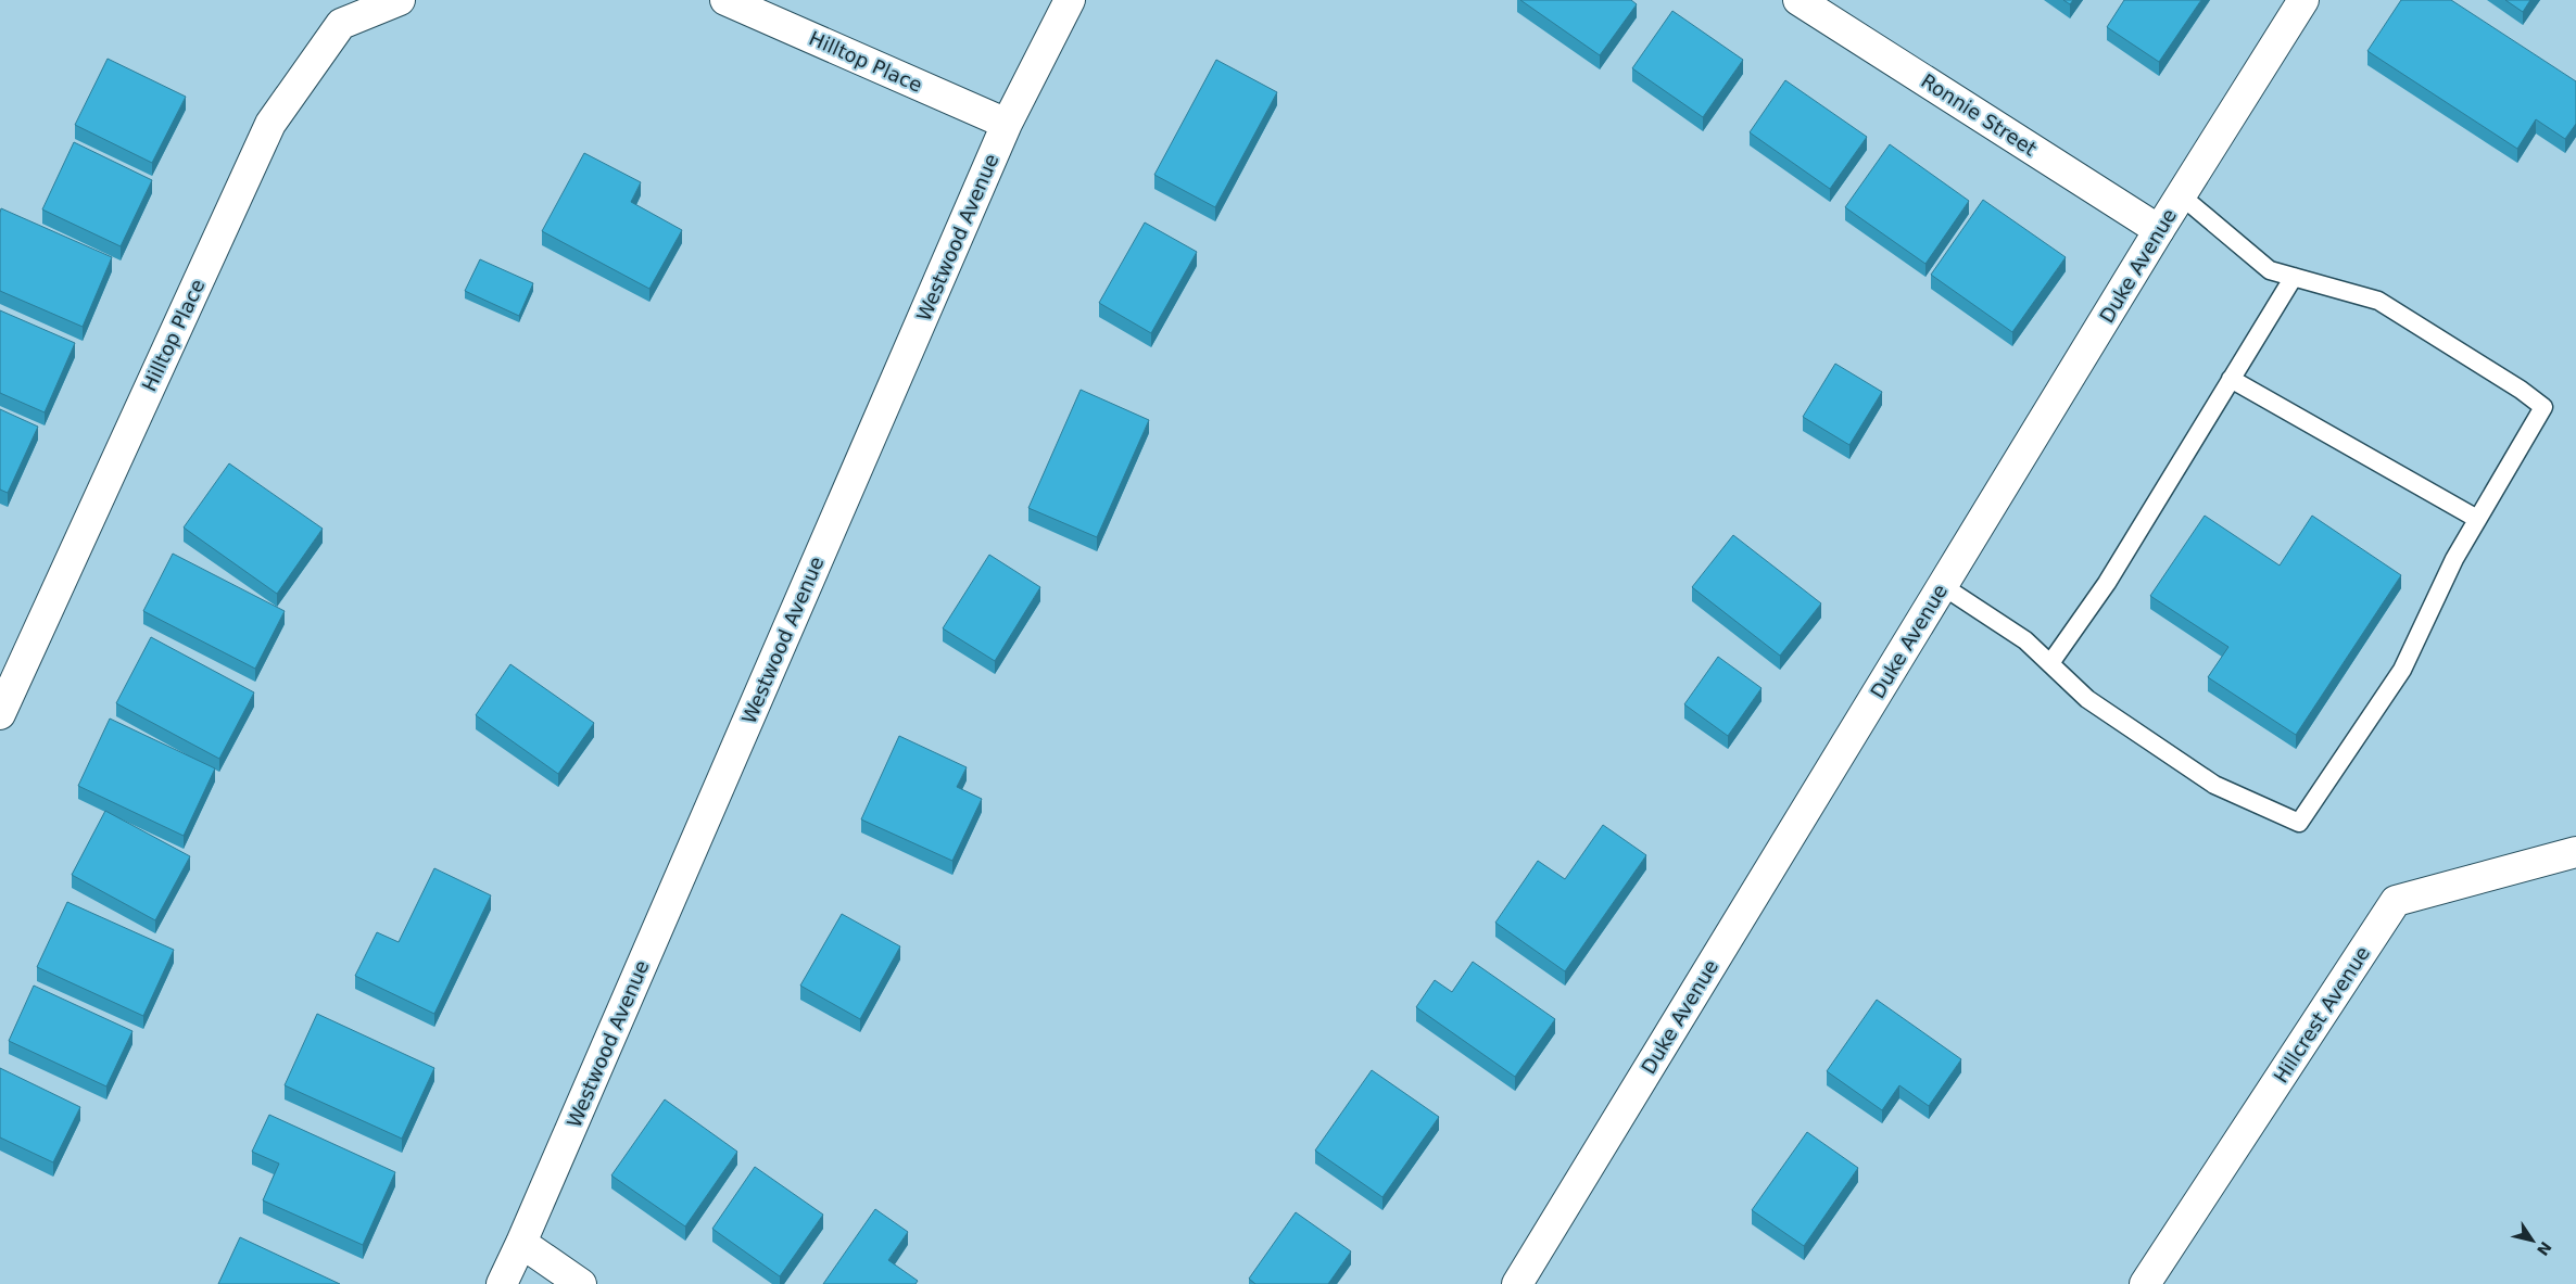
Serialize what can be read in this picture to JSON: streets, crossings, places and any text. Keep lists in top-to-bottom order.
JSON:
{
  "streets": {
    "street": [
      "Hilltop Place",
      "Ronnie Street",
      "Westwood Avenue",
      "Duke Avenue",
      "Hillcrest Avenue"
    ]
  },
  "crossings": [
    ["Hilltop Place", "Westwood Avenue"],
    ["Ronnie Street", "Duke Avenue"]
  ],
  "north": "bottom right"
}
